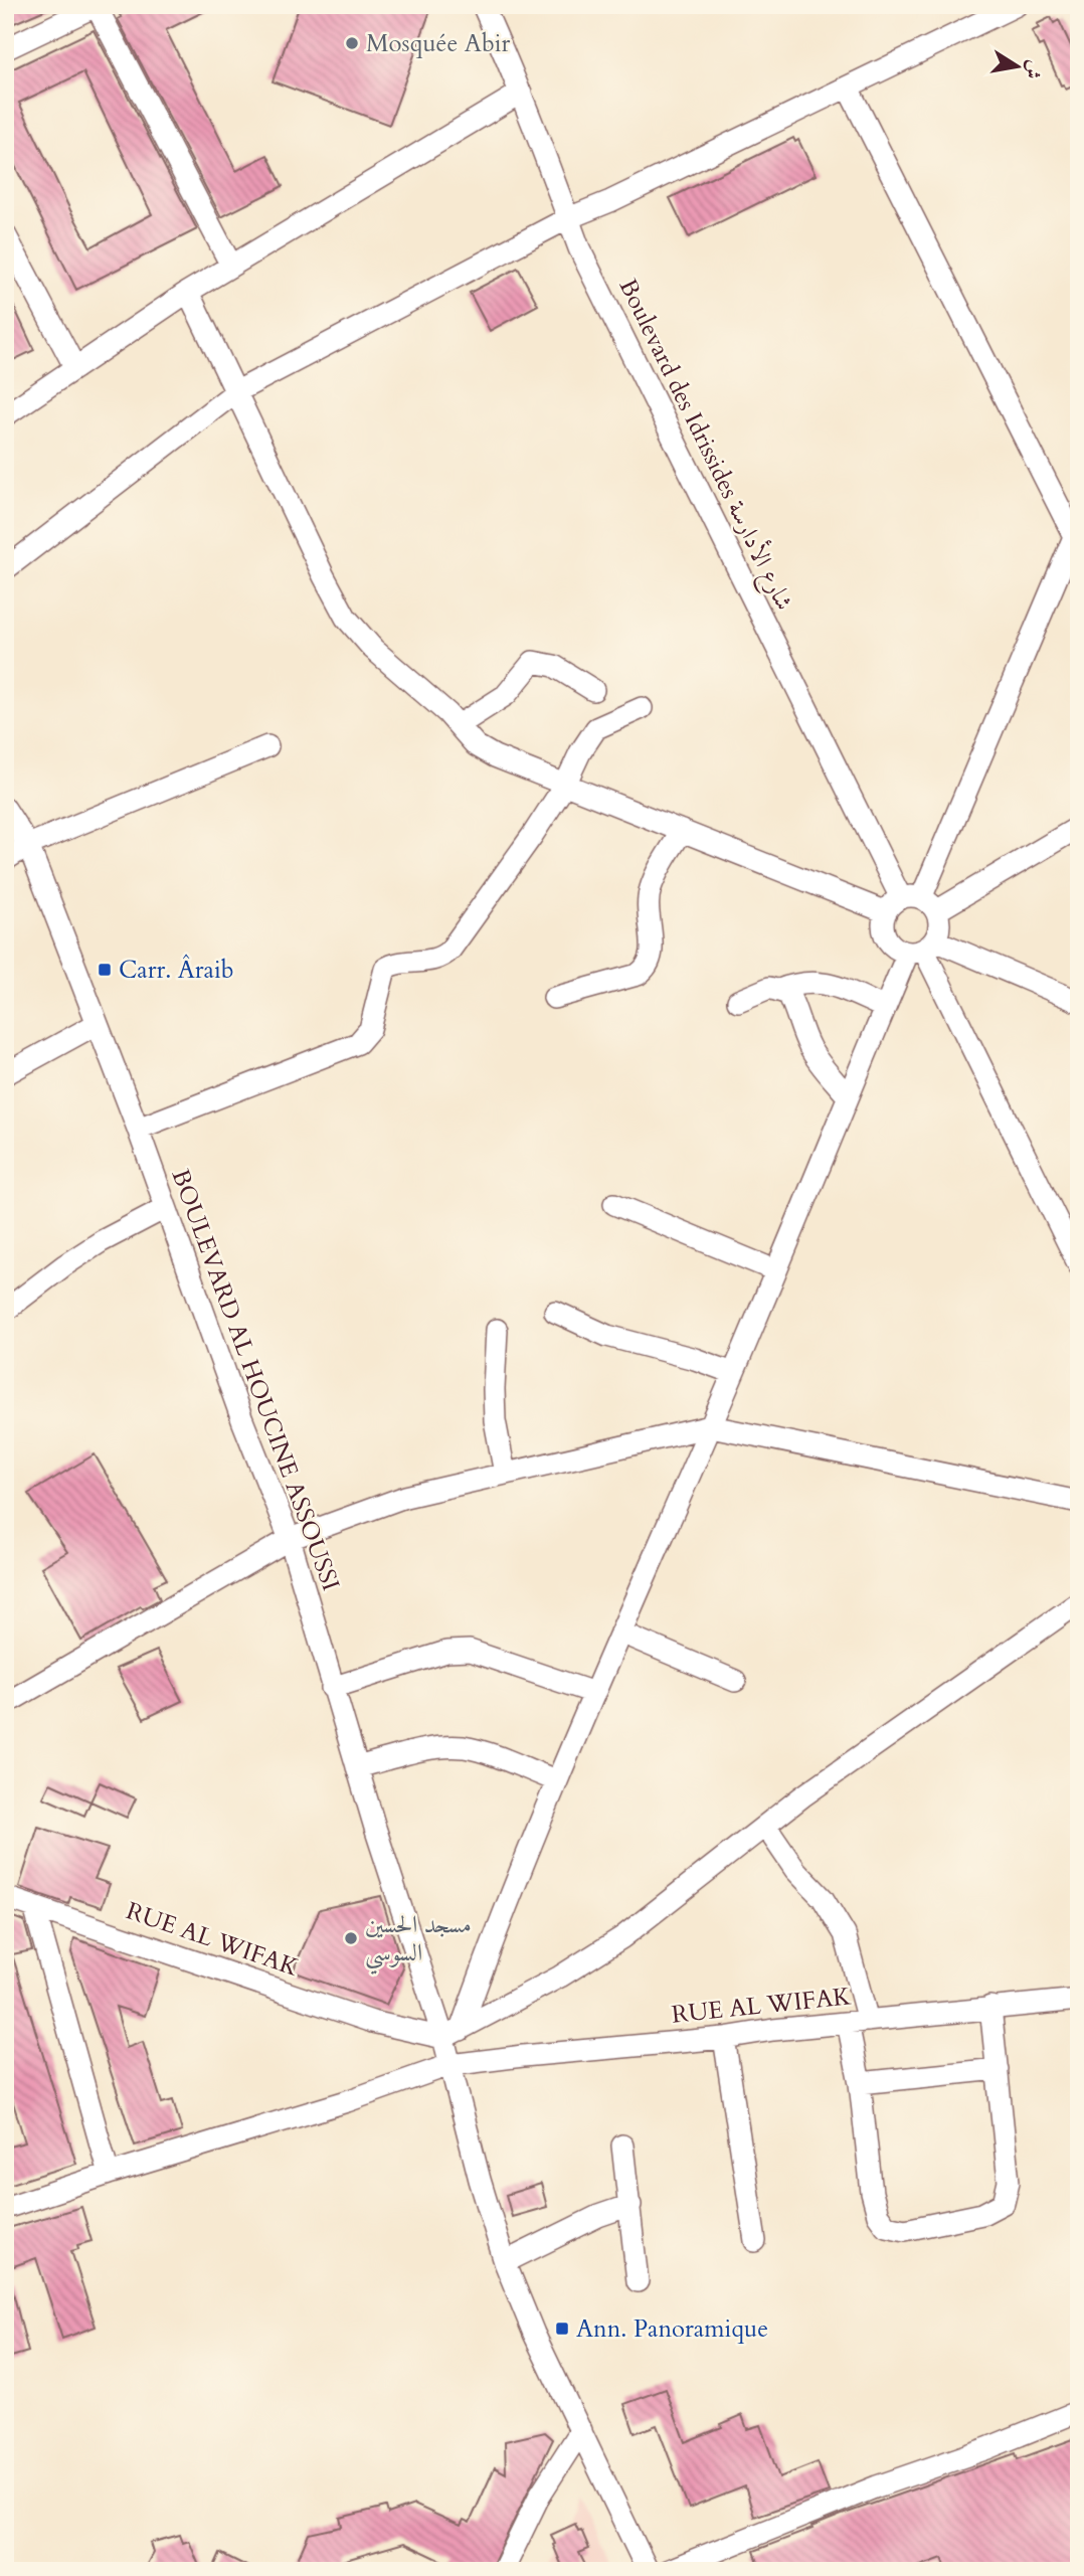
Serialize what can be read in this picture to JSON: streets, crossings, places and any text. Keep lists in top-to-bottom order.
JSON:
{
  "streets": {
    "street": ["Boulevard des Idrissides شارع الأدارسة", "BOULEVARD AL HOUCINE ASSOUSSI", "RUE AL WIFAK"]
  },
  "crossings": [
    ["BOULEVARD AL HOUCINE ASSOUSSI", "RUE AL WIFAK"]
  ],
  "places": {
    "other": ["Mosquée Abir", "مسجد الحسين السوسي"],
    "transit": ["Carr. Âraib", "Ann. Panoramique"]
  },
  "north": "right"
}
